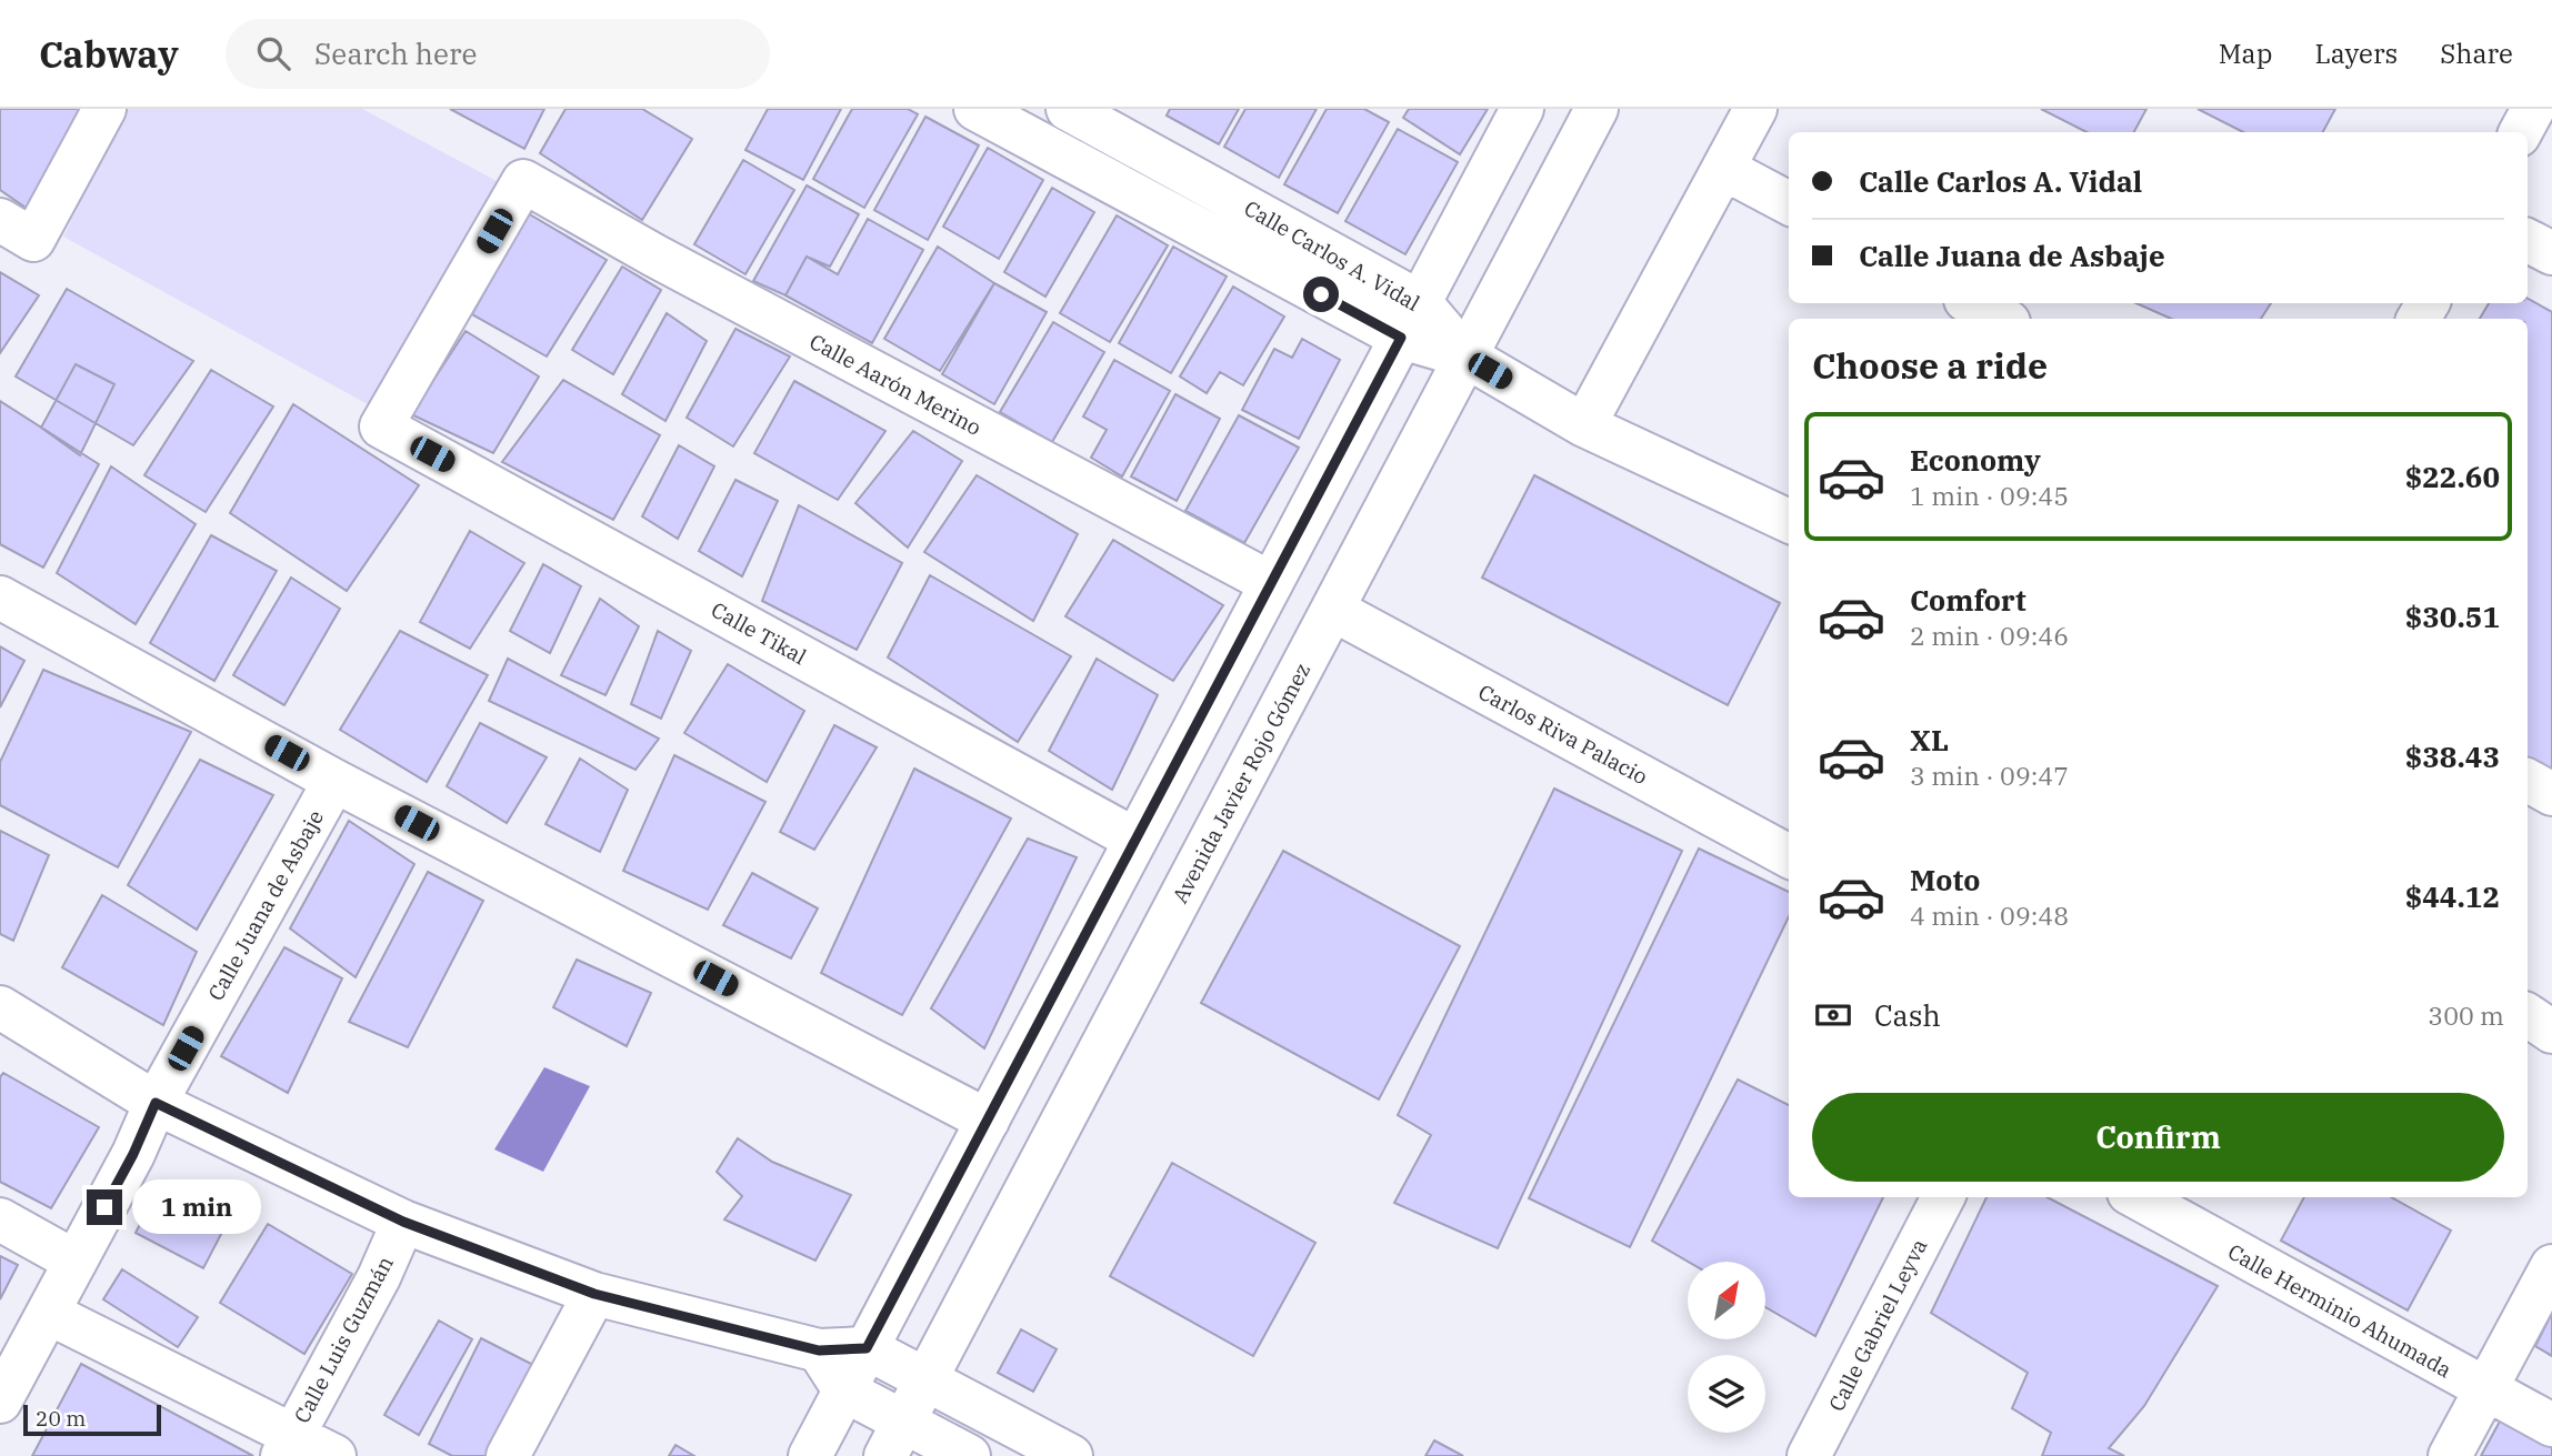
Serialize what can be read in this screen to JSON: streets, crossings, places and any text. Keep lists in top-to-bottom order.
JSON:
{
  "streets": {
    "street": [
      "Calle Carlos A. Vidal",
      "Calle Aarón Merino",
      "Calle Tikal",
      "Carlos Riva Palacio",
      "Avenida Javier Rojo Gómez",
      "Calle Juana de Asbaje",
      "Calle Herminio Ahumada",
      "Calle Gabriel Leyva",
      "Calle Luis Guzmán"
    ]
  },
  "crossings": [
    ["Calle Carlos A. Vidal", "Avenida Javier Rojo Gómez"],
    ["Calle Aarón Merino", "Calle Tikal"],
    ["Carlos Riva Palacio", "Avenida Javier Rojo Gómez"]
  ],
  "scale_bar": "20 m",
  "north": "top right",
  "page": {
    "header": "Cabway",
    "search": "Search here",
    "nav": ["Map", "Layers", "Share"],
    "banner": ["Calle Carlos A. Vidal", "Calle Juana de Asbaje"],
    "heading": "Choose a ride",
    "list": [
      {
        "name": "Economy",
        "note": "1 min · 09:45",
        "value": "$22.60"
      },
      {
        "name": "Comfort",
        "note": "2 min · 09:46",
        "value": "$30.51"
      },
      {
        "name": "XL",
        "note": "3 min · 09:47",
        "value": "$38.43"
      },
      {
        "name": "Moto",
        "note": "4 min · 09:48",
        "value": "$44.12"
      }
    ],
    "pay": ["Cash", "300 m"],
    "buttons": "Confirm",
    "bubble": "1 min",
    "scale": "20 m"
  }
}
